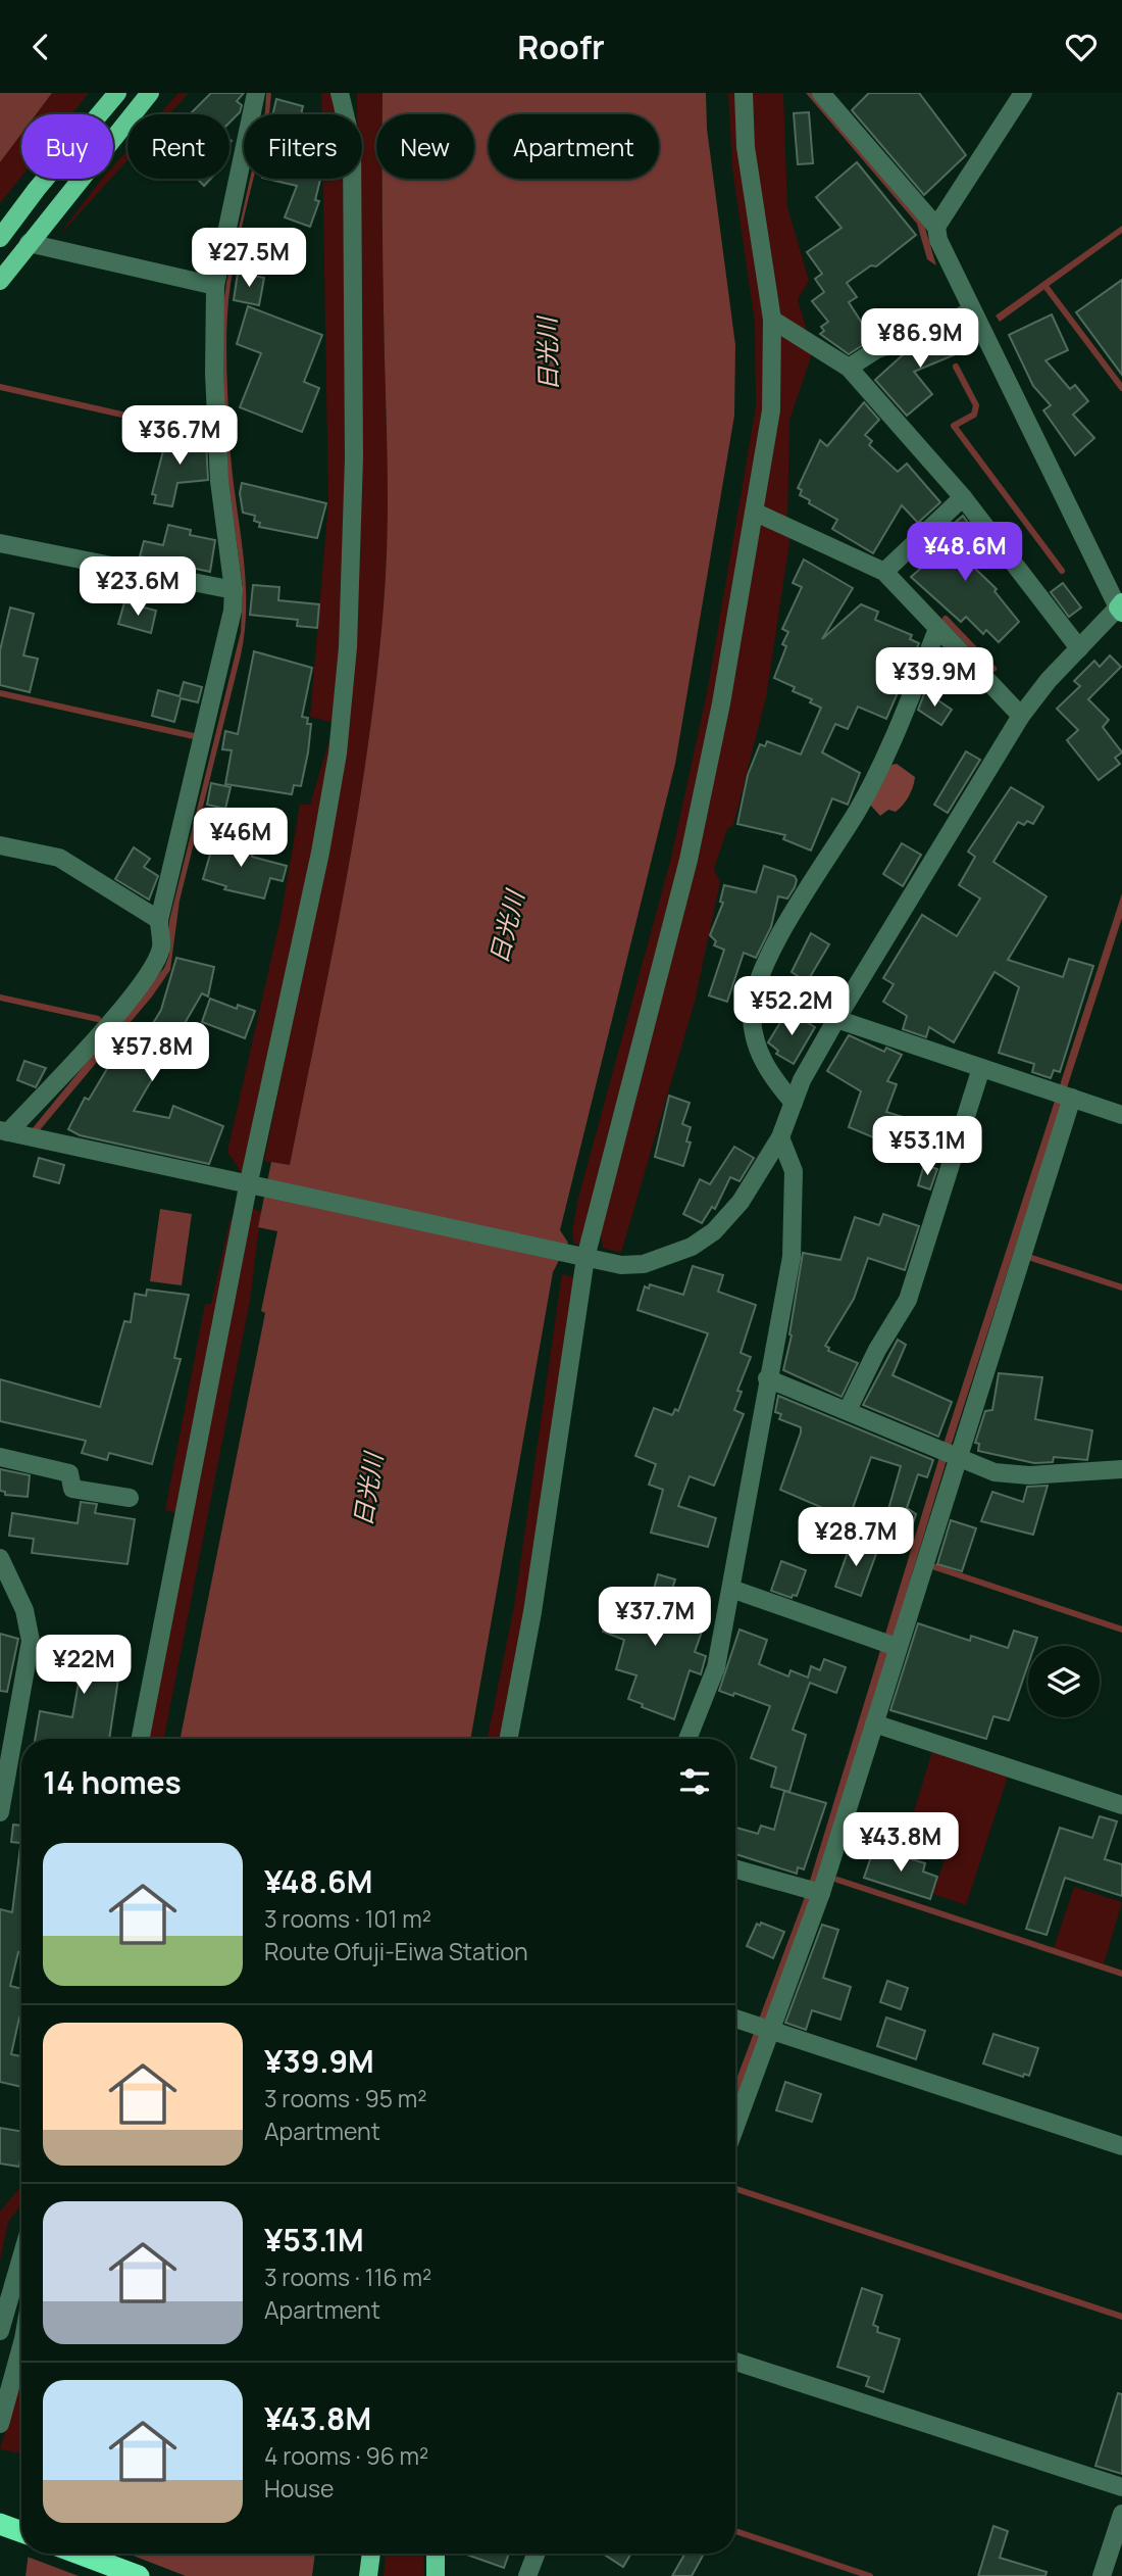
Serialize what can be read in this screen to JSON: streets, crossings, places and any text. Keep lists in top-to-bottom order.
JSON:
{
  "water": ["日光川"],
  "page": {
    "header": "Roofr",
    "chip": [
      "Buy",
      "Rent",
      "Filters",
      "New",
      "Apartment"
    ],
    "price": [
      "¥27.5M",
      "¥86.9M",
      "¥36.7M",
      "¥48.6M",
      "¥23.6M",
      "¥39.9M",
      "¥46M",
      "¥52.2M",
      "¥57.8M",
      "¥53.1M",
      "¥28.7M",
      "¥37.7M",
      "¥22M",
      "¥43.8M"
    ],
    "heading": "14 homes",
    "list": [
      {
        "name": "¥48.6M",
        "note": "3 rooms · 101 m² · Route Ofuji-Eiwa Station"
      },
      {
        "name": "¥39.9M",
        "note": "3 rooms · 95 m² · Apartment"
      },
      {
        "name": "¥53.1M",
        "note": "3 rooms · 116 m² · Apartment"
      },
      {
        "name": "¥43.8M",
        "note": "4 rooms · 96 m² · House"
      }
    ]
  }
}
